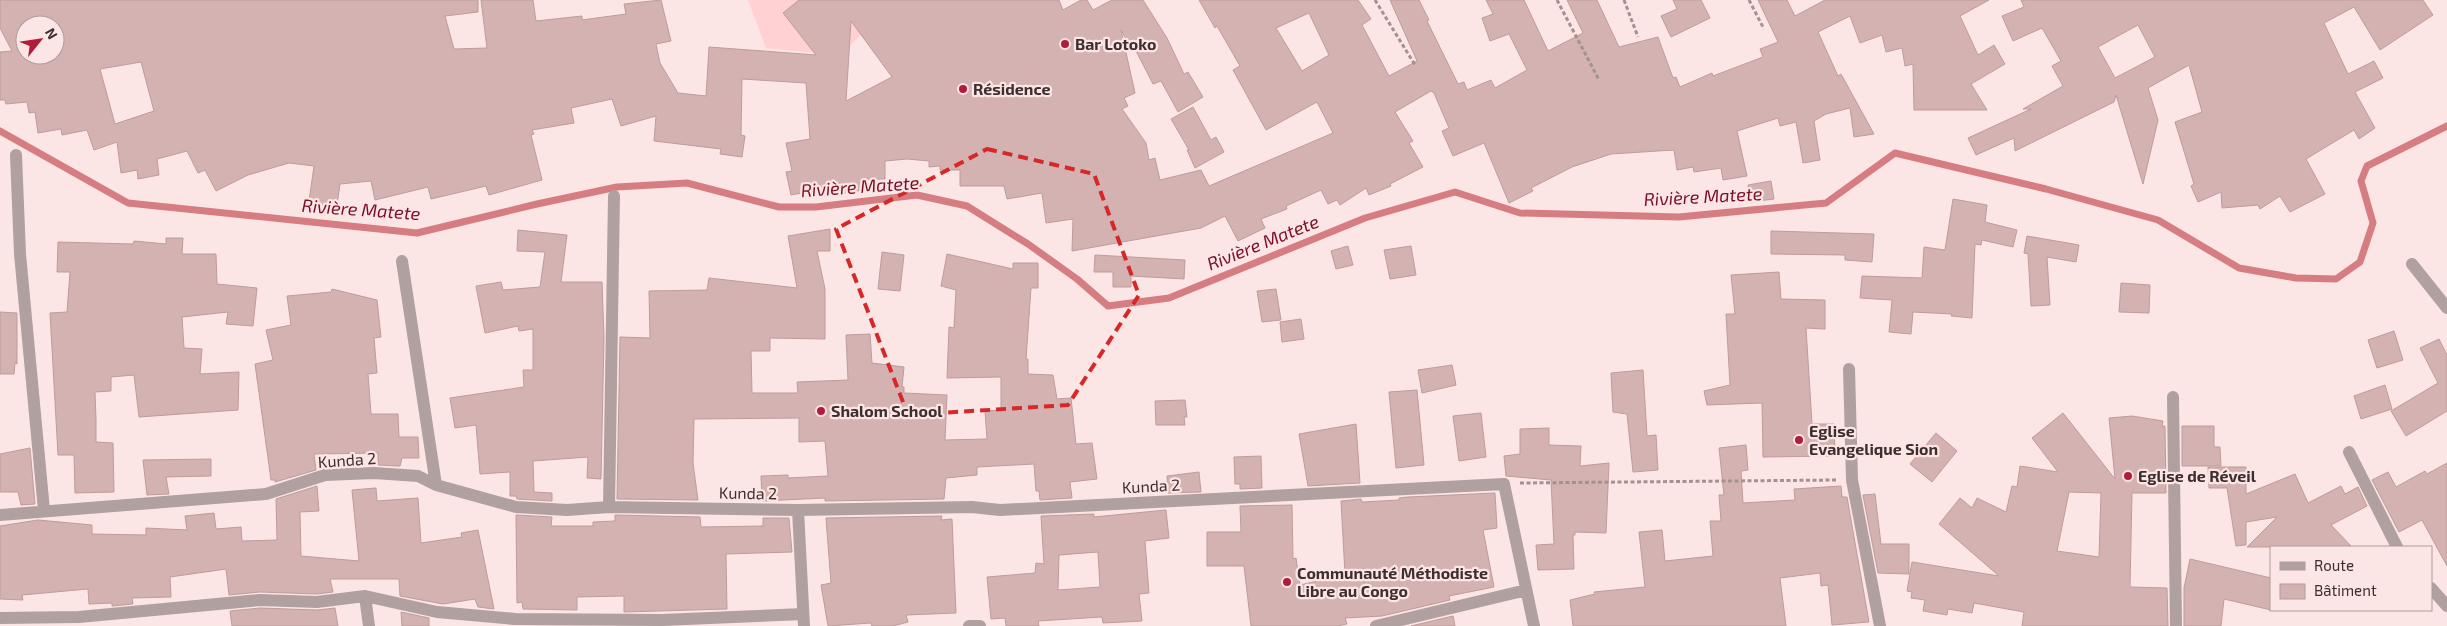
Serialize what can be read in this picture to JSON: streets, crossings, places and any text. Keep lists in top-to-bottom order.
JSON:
{
  "streets": {
    "street": ["Kunda 2"]
  },
  "water": ["Rivière Matete"],
  "places": [
    "Bar Lotoko",
    "Résidence",
    "Shalom School",
    "Eglise Evangelique Sion",
    "Eglise de Réveil",
    "Communauté Méthodiste Libre au Congo"
  ],
  "legend": ["Route", "Bâtiment"],
  "north": "top right"
}
